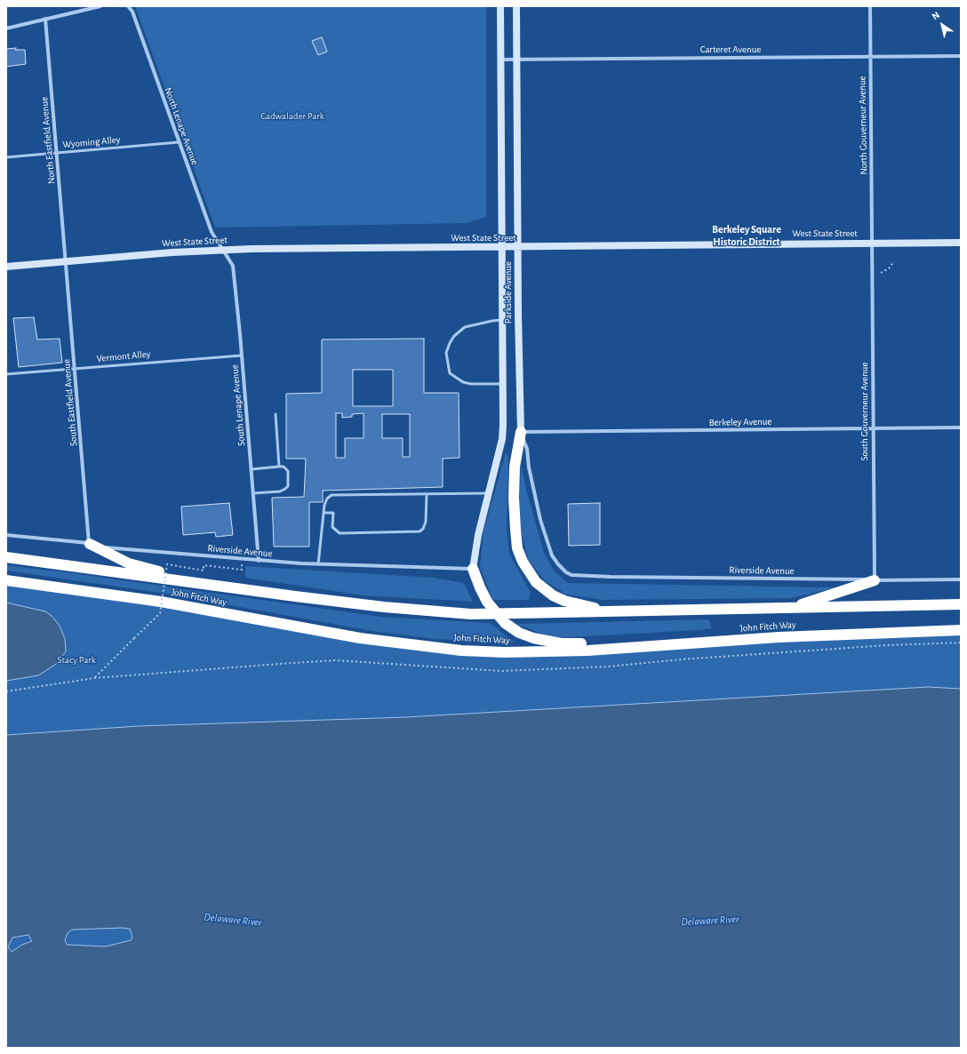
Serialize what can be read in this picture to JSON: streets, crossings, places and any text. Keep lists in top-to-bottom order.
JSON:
{
  "streets": {
    "highway": ["John Fitch Way"],
    "main road": ["West State Street", "Parkside Avenue"],
    "street": [
      "Carteret Avenue",
      "North Gouverneur Avenue",
      "North Lenape Avenue",
      "North Eastfield Avenue",
      "South Eastfield Avenue",
      "South Lenape Avenue",
      "South Gouverneur Avenue",
      "Berkeley Avenue",
      "Riverside Avenue"
    ],
    "lane": ["Wyoming Alley", "Vermont Alley"]
  },
  "crossings": [
    ["Carteret Avenue", "North Gouverneur Avenue"],
    ["Carteret Avenue", "Parkside Avenue"],
    ["North Gouverneur Avenue", "West State Street"],
    ["North Gouverneur Avenue", "South Gouverneur Avenue"],
    ["North Lenape Avenue", "Wyoming Alley"],
    ["North Lenape Avenue", "West State Street"],
    ["North Lenape Avenue", "South Lenape Avenue"],
    ["North Eastfield Avenue", "Wyoming Alley"],
    ["North Eastfield Avenue", "West State Street"],
    ["North Eastfield Avenue", "South Eastfield Avenue"],
    ["West State Street", "Parkside Avenue"],
    ["West State Street", "South Eastfield Avenue"],
    ["West State Street", "South Lenape Avenue"],
    ["West State Street", "South Gouverneur Avenue"],
    ["Parkside Avenue", "Berkeley Avenue"],
    ["Parkside Avenue", "Riverside Avenue"],
    ["Vermont Alley", "South Eastfield Avenue"],
    ["Vermont Alley", "South Lenape Avenue"],
    ["South Eastfield Avenue", "Riverside Avenue"],
    ["South Lenape Avenue", "Riverside Avenue"],
    ["South Gouverneur Avenue", "Berkeley Avenue"],
    ["South Gouverneur Avenue", "Riverside Avenue"]
  ],
  "districts": ["Berkeley Square Historic District"],
  "water": ["Delaware River"],
  "parks": ["Cadwalader Park", "Stacy Park"],
  "north": "top left"
}
